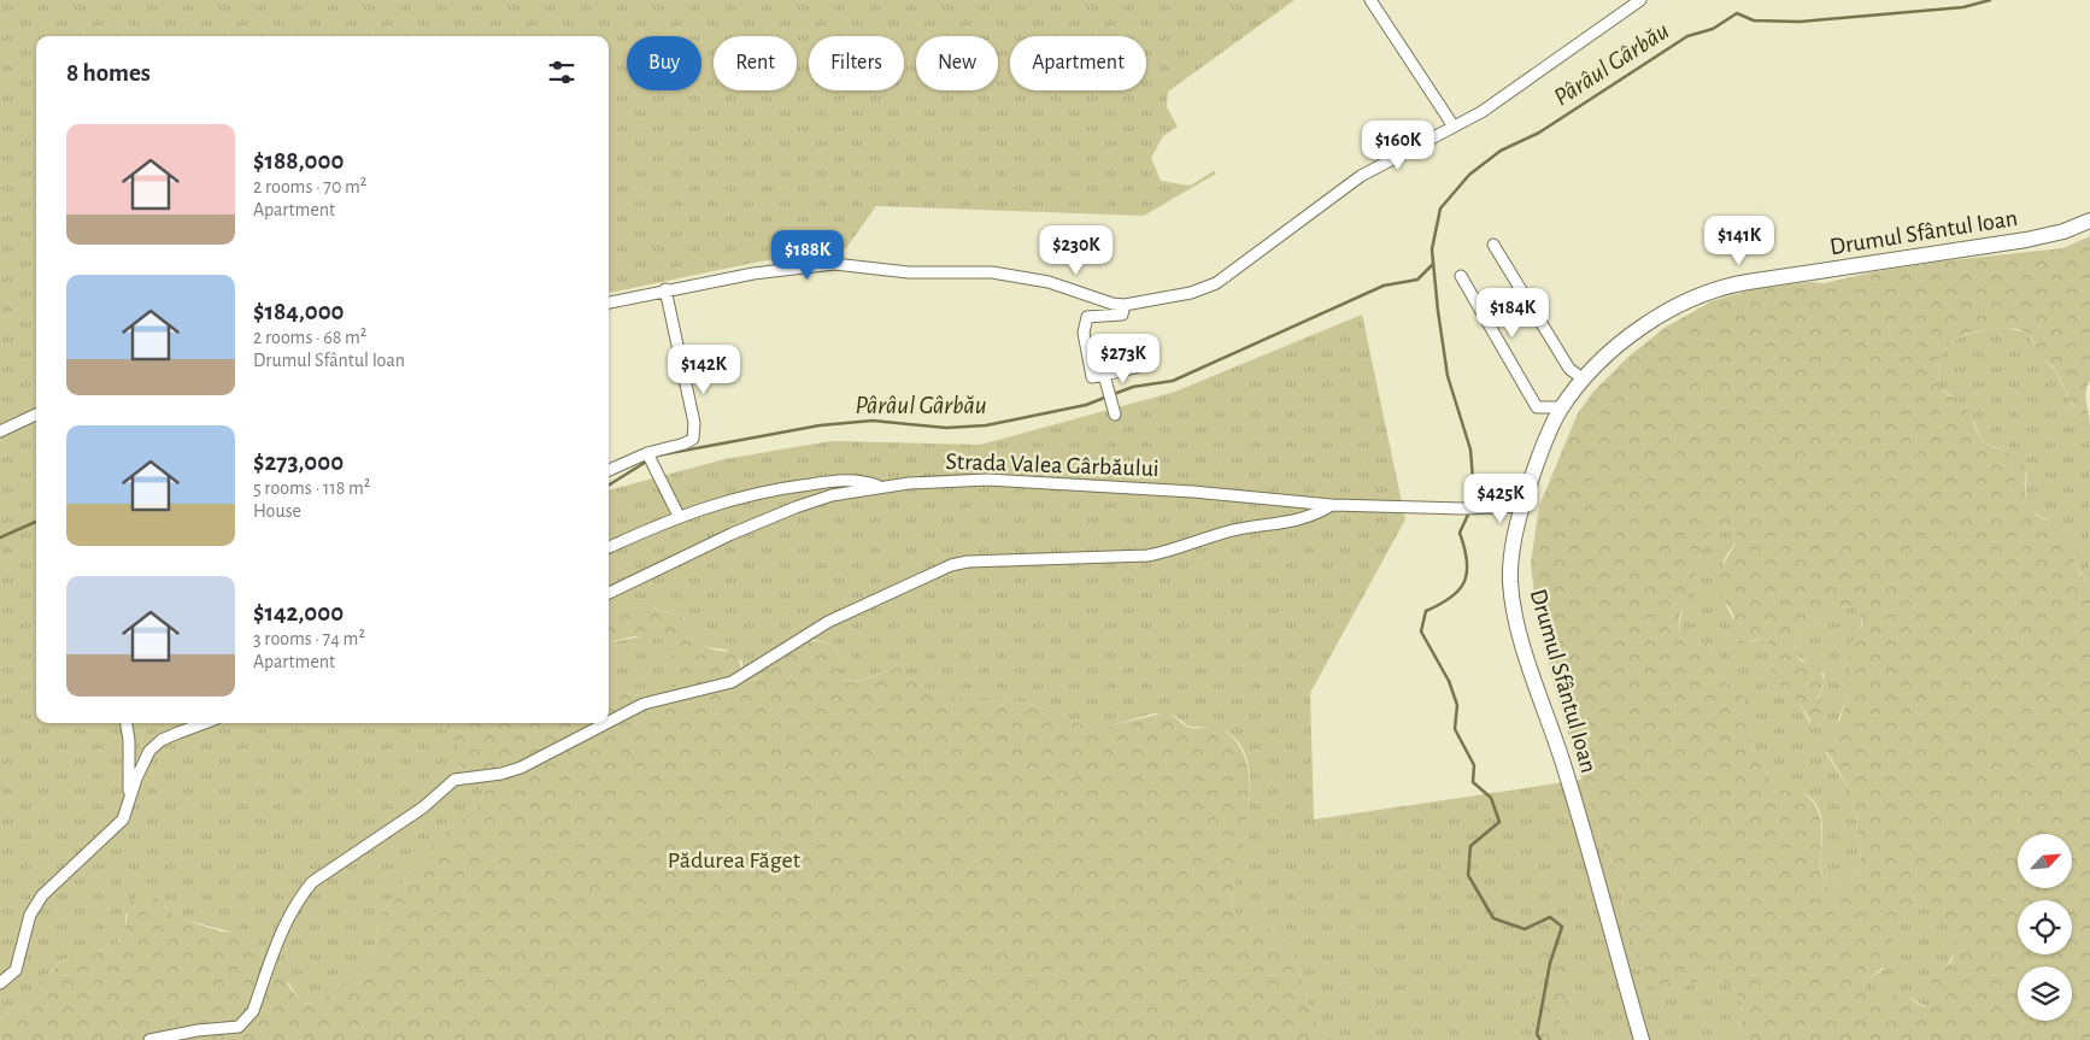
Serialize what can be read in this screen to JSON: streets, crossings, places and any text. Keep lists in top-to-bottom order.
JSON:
{
  "streets": {
    "main road": ["Drumul Sfântul Ioan"],
    "street": ["Strada Valea Gârbăului"]
  },
  "crossings": [
    ["Drumul Sfântul Ioan", "Strada Valea Gârbăului"]
  ],
  "water": ["Pârâul Gârbău"],
  "parks": ["Pădurea Făget"],
  "north": "top right",
  "page": {
    "chip": [
      "Buy",
      "Rent",
      "Filters",
      "New",
      "Apartment"
    ],
    "heading": "8 homes",
    "list": [
      {
        "name": "$188,000",
        "note": "2 rooms · 70 m² · Apartment"
      },
      {
        "name": "$184,000",
        "note": "2 rooms · 68 m² · Drumul Sfântul Ioan"
      },
      {
        "name": "$273,000",
        "note": "5 rooms · 118 m² · House"
      },
      {
        "name": "$142,000",
        "note": "3 rooms · 74 m² · Apartment"
      }
    ],
    "price": [
      "$160K",
      "$141K",
      "$230K",
      "$188K",
      "$184K",
      "$273K",
      "$142K",
      "$425K"
    ]
  }
}
